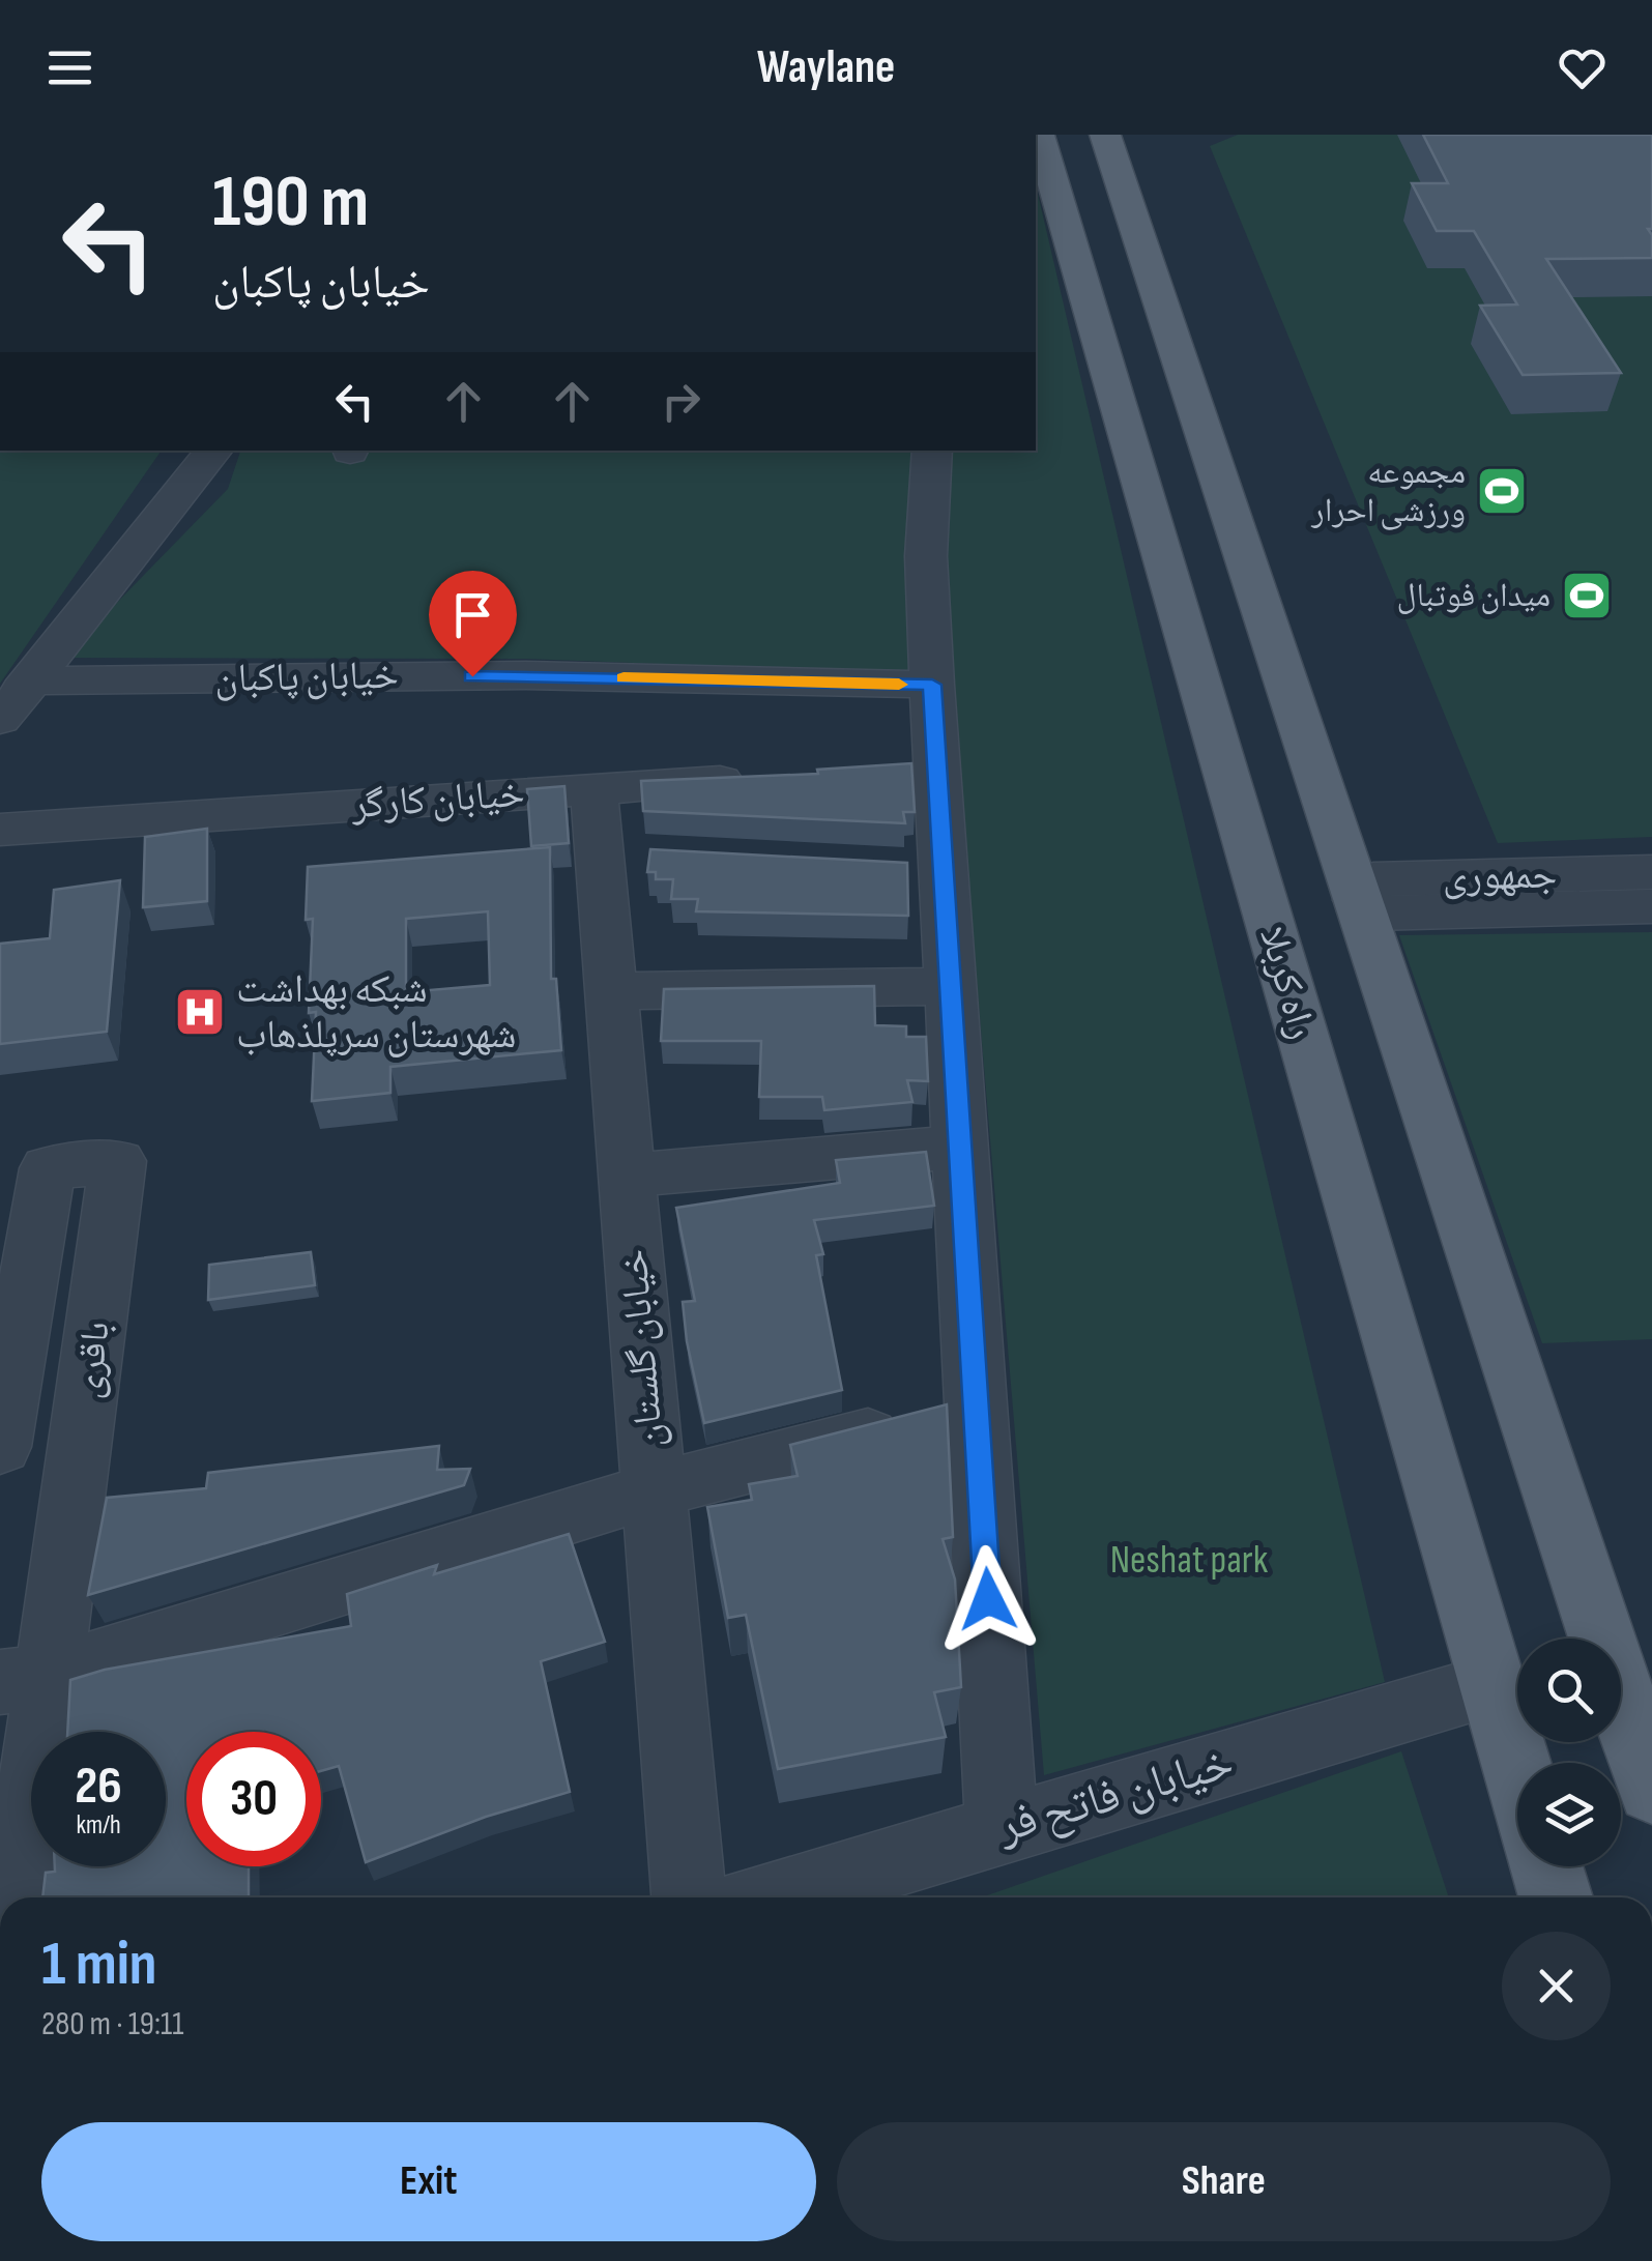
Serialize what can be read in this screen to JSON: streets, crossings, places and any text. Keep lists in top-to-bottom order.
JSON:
{
  "streets": {
    "main road": ["راه کربلا"],
    "street": [
      "خیابان پاکبان",
      "خیابان کارگر",
      "جمهوری",
      "خیابان گلستان",
      "باقری",
      "خیابان فاتح فر"
    ]
  },
  "crossings": [
    ["خیابان کارگر", "خیابان گلستان"],
    ["راه کربلا", "خیابان فاتح فر"]
  ],
  "parks": ["Neshat park"],
  "places": {
    "sports": ["مجموعه ورزشی احرار", "میدان فوتبال"],
    "hospital": ["شبکه بهداشت شهرستان سرپلذهاب"]
  },
  "page": {
    "header": "Waylane",
    "turn": ["190 m", "خیابان پاکبان"],
    "speed": "26 km/h",
    "limit": "30",
    "heading": ["1 min", "280 m · 19:11"],
    "buttons": ["Exit", "Share"]
  }
}
